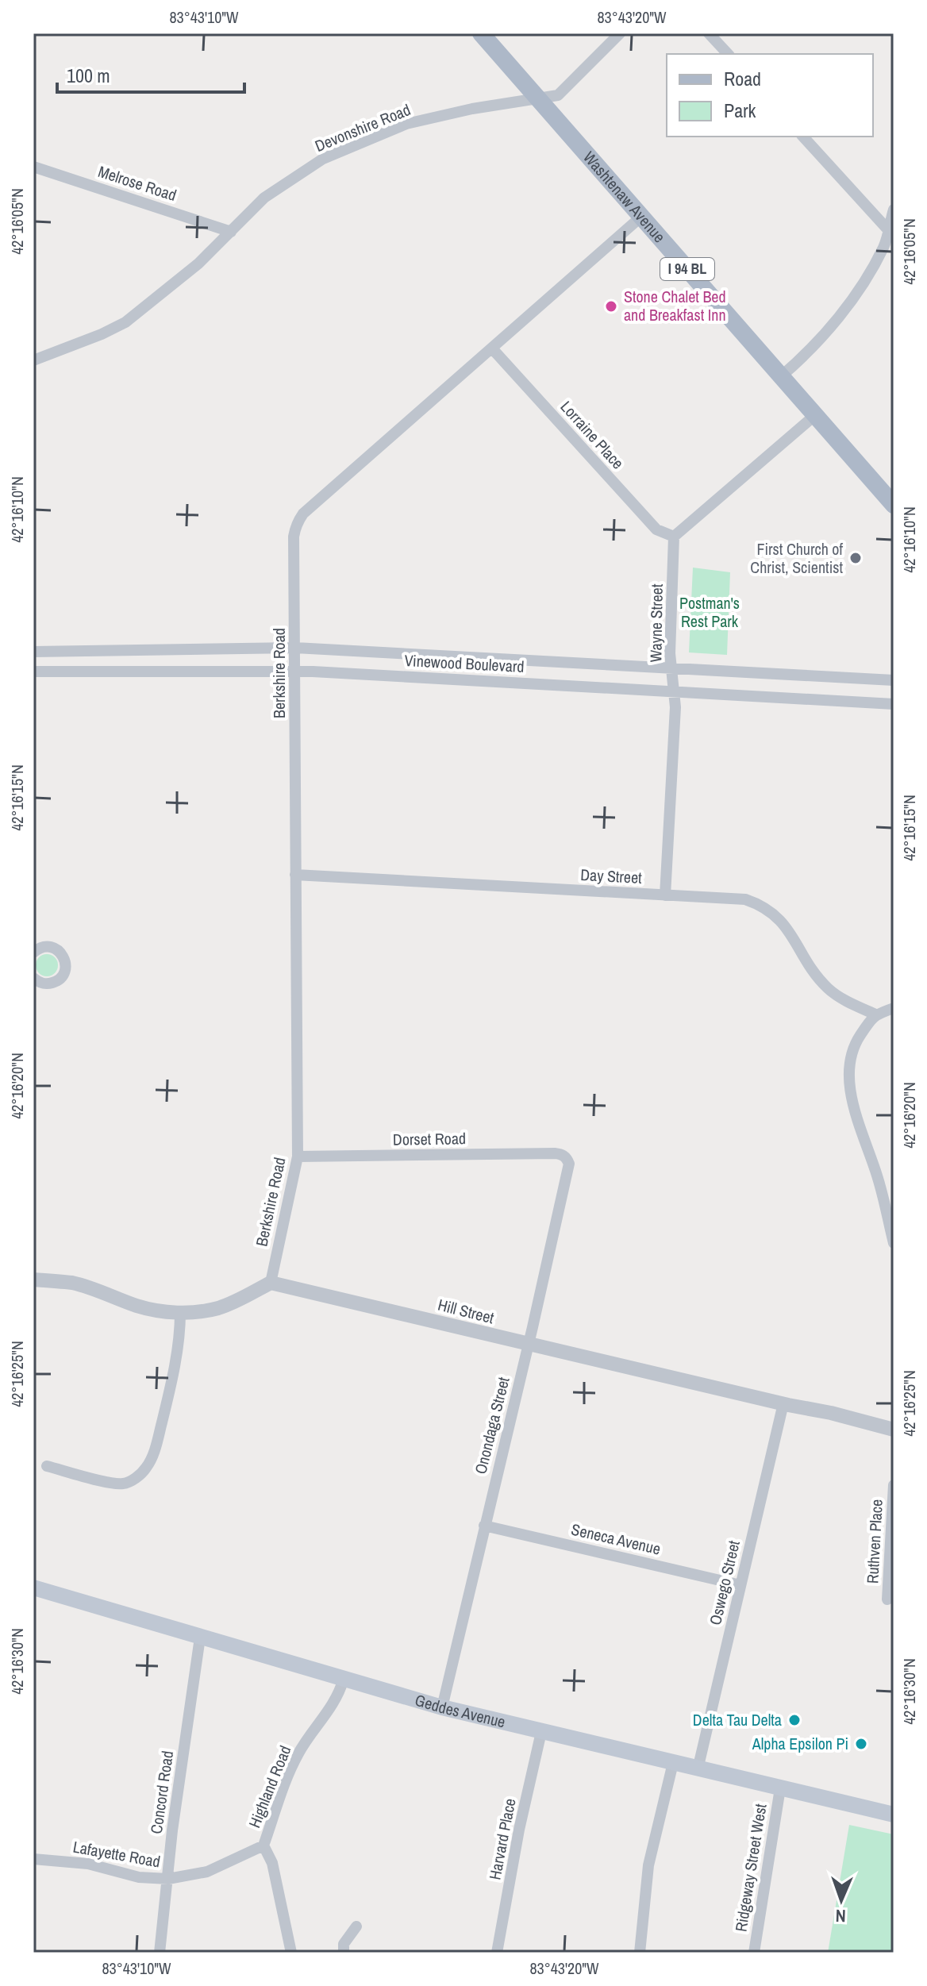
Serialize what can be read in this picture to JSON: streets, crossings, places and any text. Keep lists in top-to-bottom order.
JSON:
{
  "streets": {
    "main road": ["Washtenaw Avenue", "I 94 BL", "Geddes Avenue"],
    "street": [
      "Devonshire Road",
      "Melrose Road",
      "Lorraine Place",
      "Wayne Street",
      "Vinewood Boulevard",
      "Berkshire Road",
      "Day Street",
      "Dorset Road",
      "Hill Street",
      "Onondaga Street",
      "Seneca Avenue",
      "Ruthven Place",
      "Oswego Street",
      "Highland Road",
      "Concord Road",
      "Harvard Place",
      "Lafayette Road",
      "Ridgeway Street West"
    ]
  },
  "crossings": [
    ["Devonshire Road", "Melrose Road"],
    ["Devonshire Road", "Washtenaw Avenue"],
    ["Washtenaw Avenue", "Berkshire Road"],
    ["Lorraine Place", "Wayne Street"],
    ["Lorraine Place", "Berkshire Road"],
    ["Wayne Street", "Vinewood Boulevard"],
    ["Wayne Street", "Day Street"],
    ["Vinewood Boulevard", "Berkshire Road"],
    ["Berkshire Road", "Day Street"],
    ["Berkshire Road", "Dorset Road"],
    ["Berkshire Road", "Hill Street"],
    ["Dorset Road", "Onondaga Street"],
    ["Hill Street", "Onondaga Street"],
    ["Hill Street", "Oswego Street"],
    ["Onondaga Street", "Seneca Avenue"],
    ["Onondaga Street", "Geddes Avenue"],
    ["Seneca Avenue", "Oswego Street"],
    ["Oswego Street", "Geddes Avenue"],
    ["Geddes Avenue", "Highland Road"],
    ["Geddes Avenue", "Concord Road"],
    ["Geddes Avenue", "Harvard Place"],
    ["Geddes Avenue", "Ridgeway Street West"],
    ["Highland Road", "Lafayette Road"],
    ["Concord Road", "Lafayette Road"]
  ],
  "parks": ["Postman's Rest Park"],
  "places": [
    "Stone Chalet Bed and Breakfast Inn",
    "First Church of Christ, Scientist",
    "Delta Tau Delta",
    "Alpha Epsilon Pi"
  ],
  "legend": ["Road", "Park"],
  "scale_bar": "100 m",
  "north": "bottom",
  "coordinates": [
    "83°43'10\"W",
    "83°43'20\"W",
    "42°16'05\"N",
    "42°16'10\"N",
    "42°16'15\"N",
    "42°16'20\"N",
    "42°16'25\"N",
    "42°16'30\"N"
  ]
}
